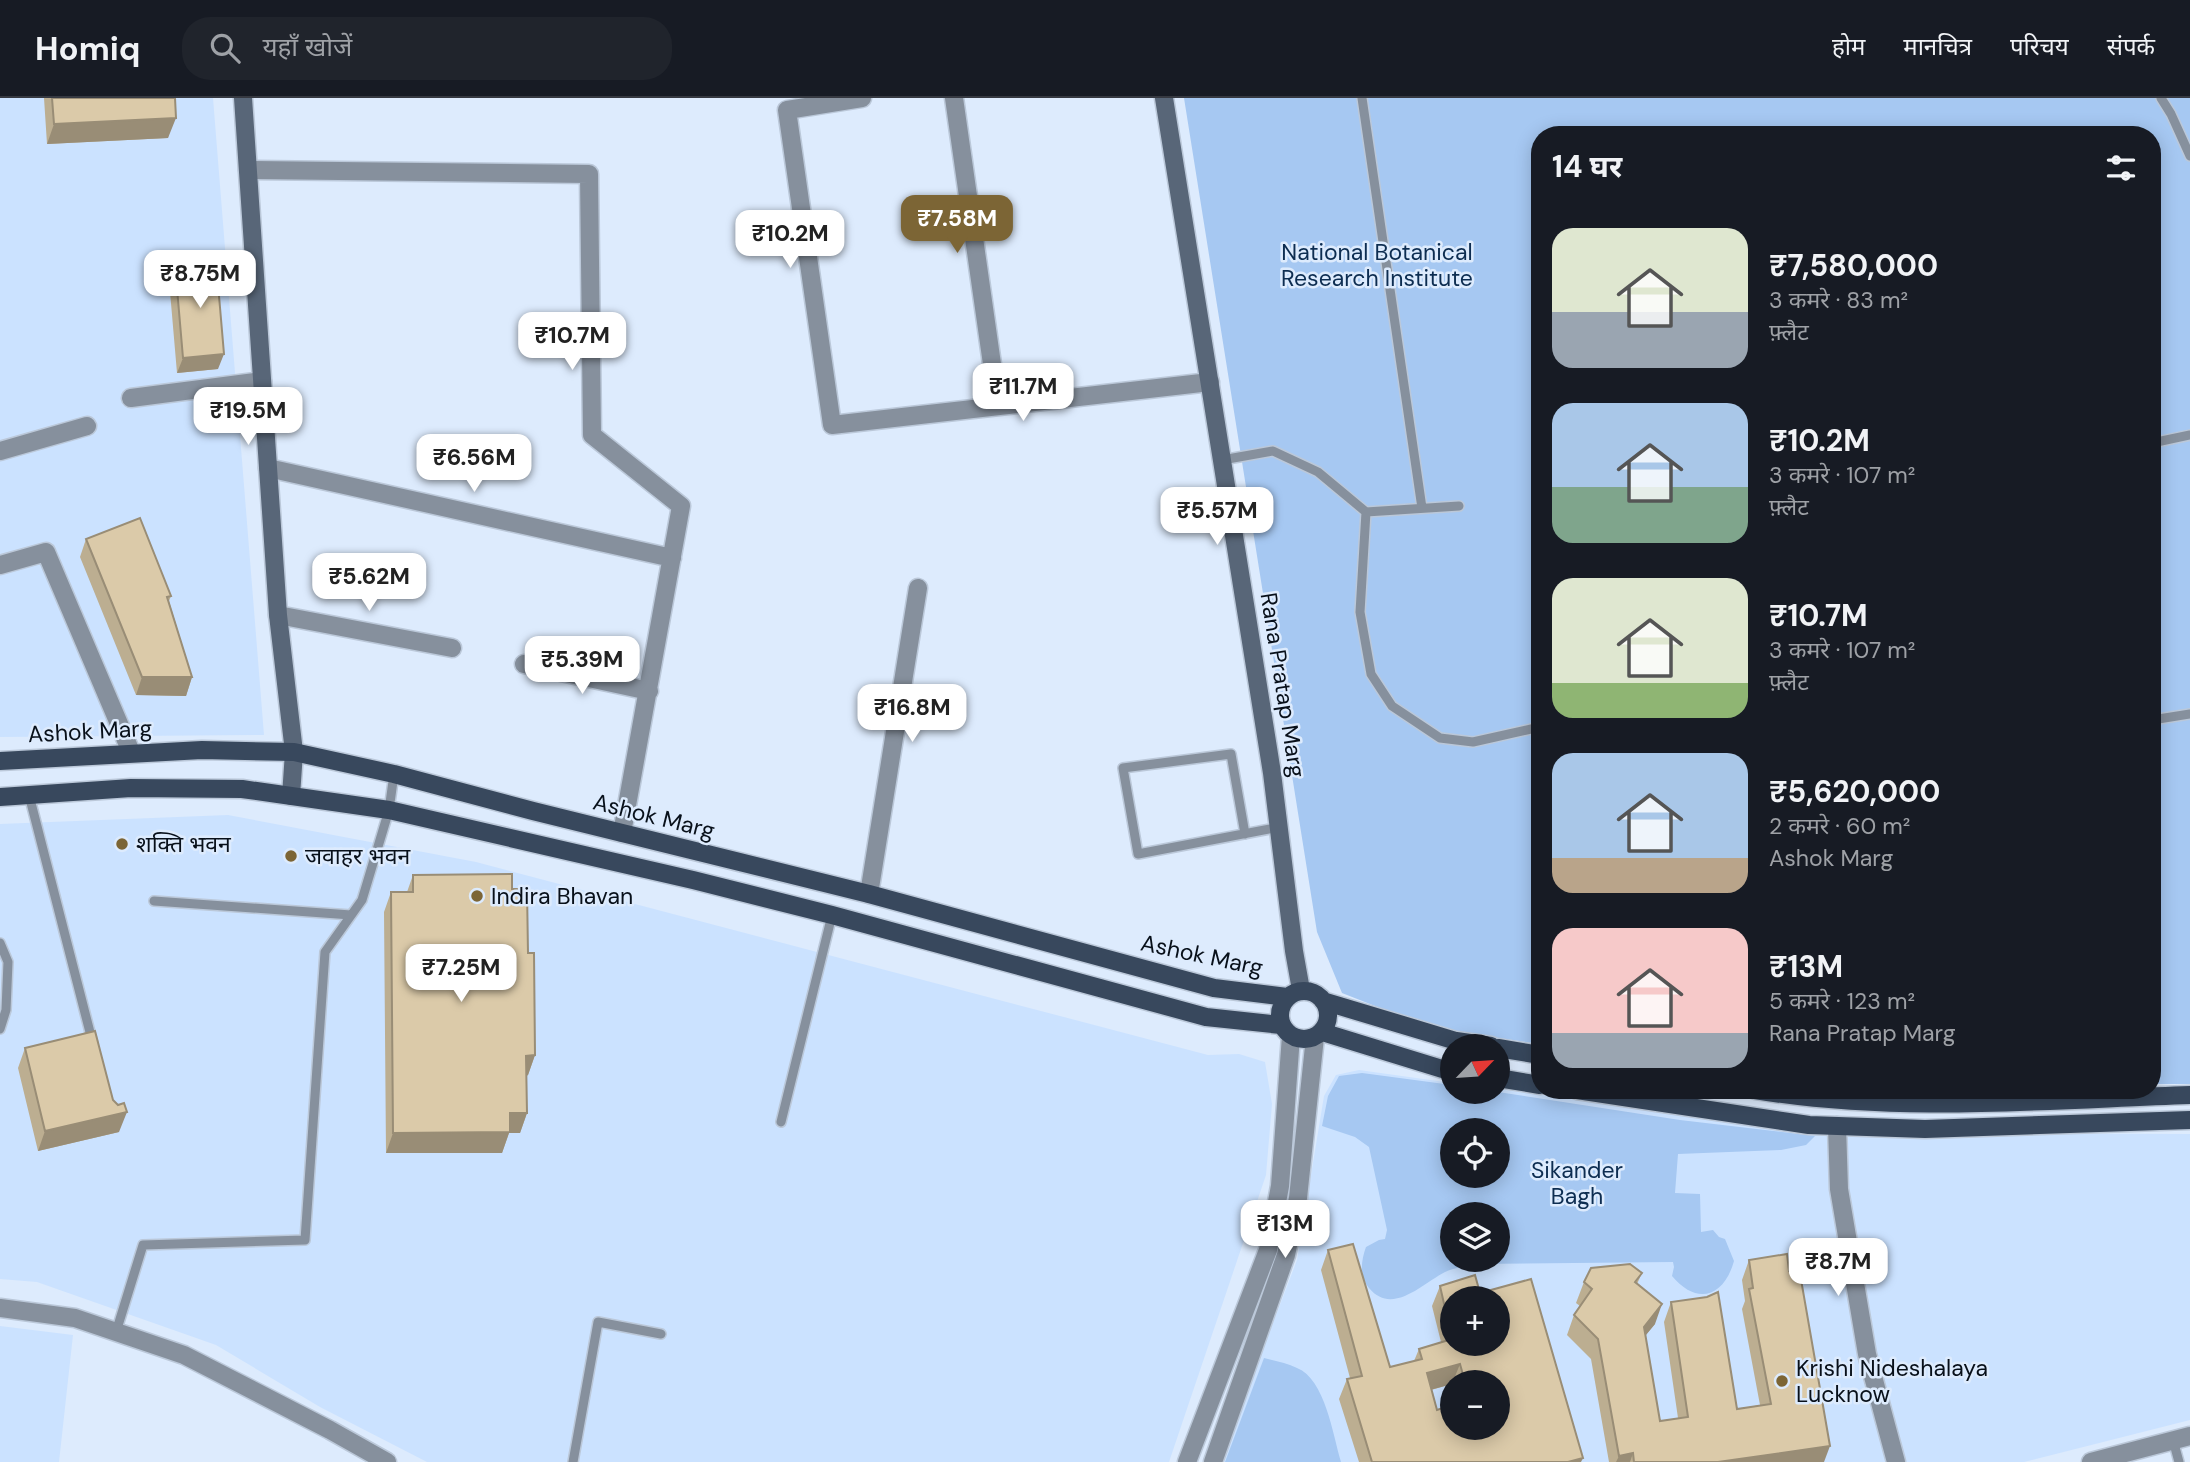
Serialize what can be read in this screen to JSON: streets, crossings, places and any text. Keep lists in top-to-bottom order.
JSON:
{
  "streets": {
    "main road": ["Rana Pratap Marg", "Ashok Marg"]
  },
  "crossings": [
    ["Rana Pratap Marg", "Ashok Marg"]
  ],
  "parks": ["National Botanical Research Institute", "Sikander Bagh"],
  "places": [
    "शक्ति भवन",
    "जवाहर भवन",
    "Indira Bhavan",
    "Krishi Nideshalaya Lucknow"
  ],
  "north": "top right",
  "page": {
    "header": "Homiq",
    "search": "यहाँ खोजें",
    "nav": [
      "होम",
      "मानचित्र",
      "परिचय",
      "संपर्क"
    ],
    "heading": "14 घर",
    "price": [
      "₹7.58M",
      "₹10.2M",
      "₹8.75M",
      "₹10.7M",
      "₹11.7M",
      "₹19.5M",
      "₹6.56M",
      "₹5.57M",
      "₹5.62M",
      "₹5.39M",
      "₹16.8M",
      "₹7.25M",
      "₹13M",
      "₹8.7M"
    ],
    "list": [
      {
        "name": "₹7,580,000",
        "note": "3 कमरे · 83 m² · फ़्लैट"
      },
      {
        "name": "₹10.2M",
        "note": "3 कमरे · 107 m² · फ़्लैट"
      },
      {
        "name": "₹10.7M",
        "note": "3 कमरे · 107 m² · फ़्लैट"
      },
      {
        "name": "₹5,620,000",
        "note": "2 कमरे · 60 m² · Ashok Marg"
      },
      {
        "name": "₹13M",
        "note": "5 कमरे · 123 m² · Rana Pratap Marg"
      }
    ],
    "map_buttons": ["+", "−"]
  }
}
